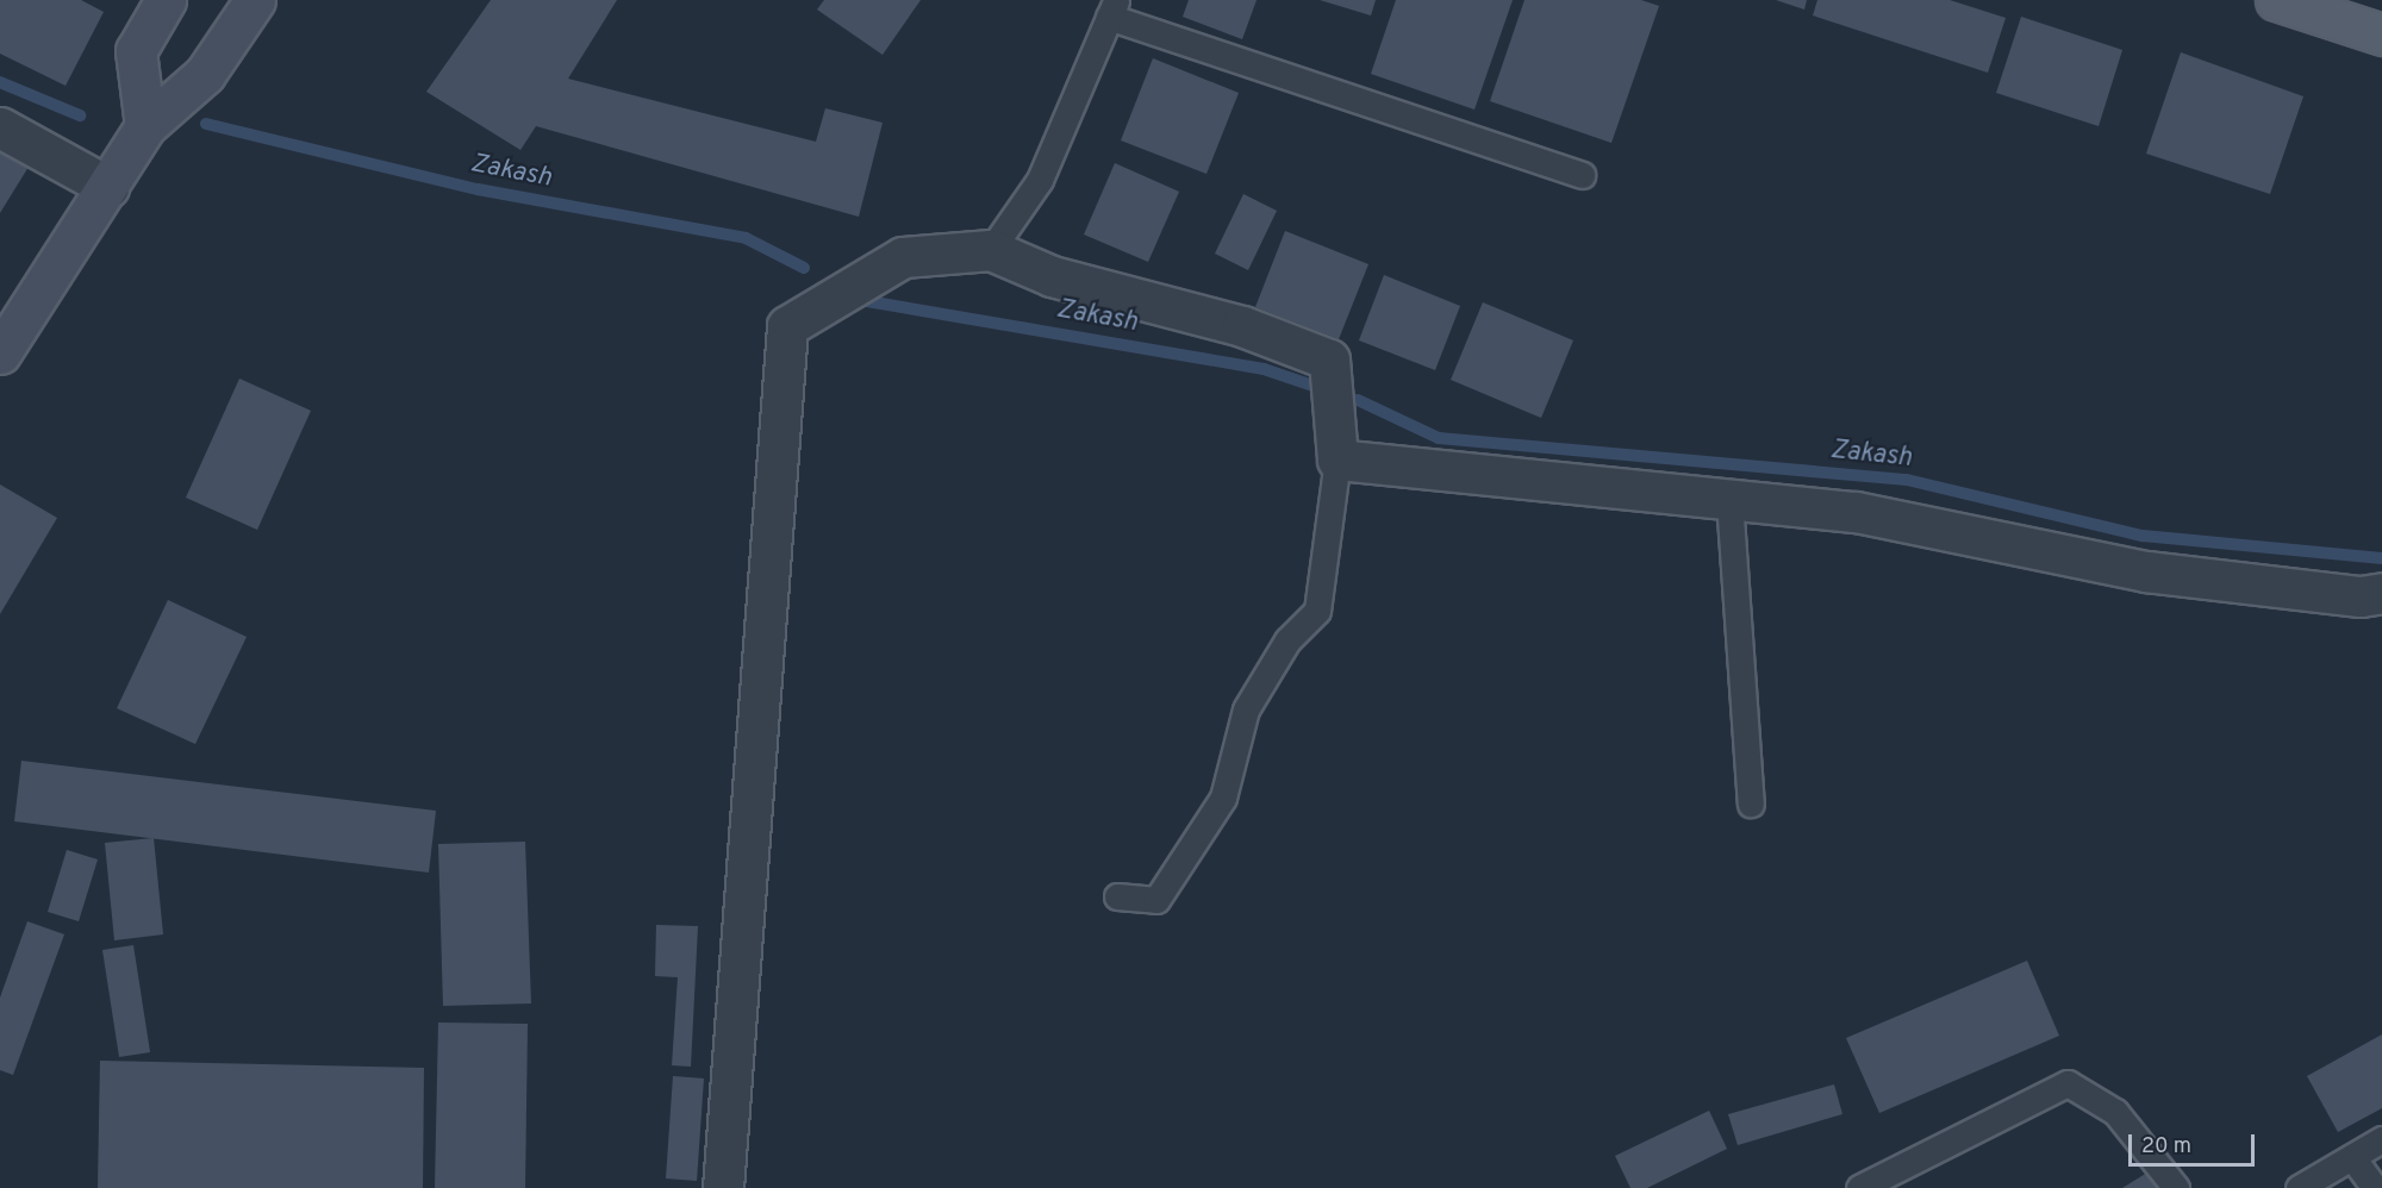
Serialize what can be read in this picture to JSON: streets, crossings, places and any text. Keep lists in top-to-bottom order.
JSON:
{
  "water": ["Zakash"],
  "scale_bar": "20 m"
}
